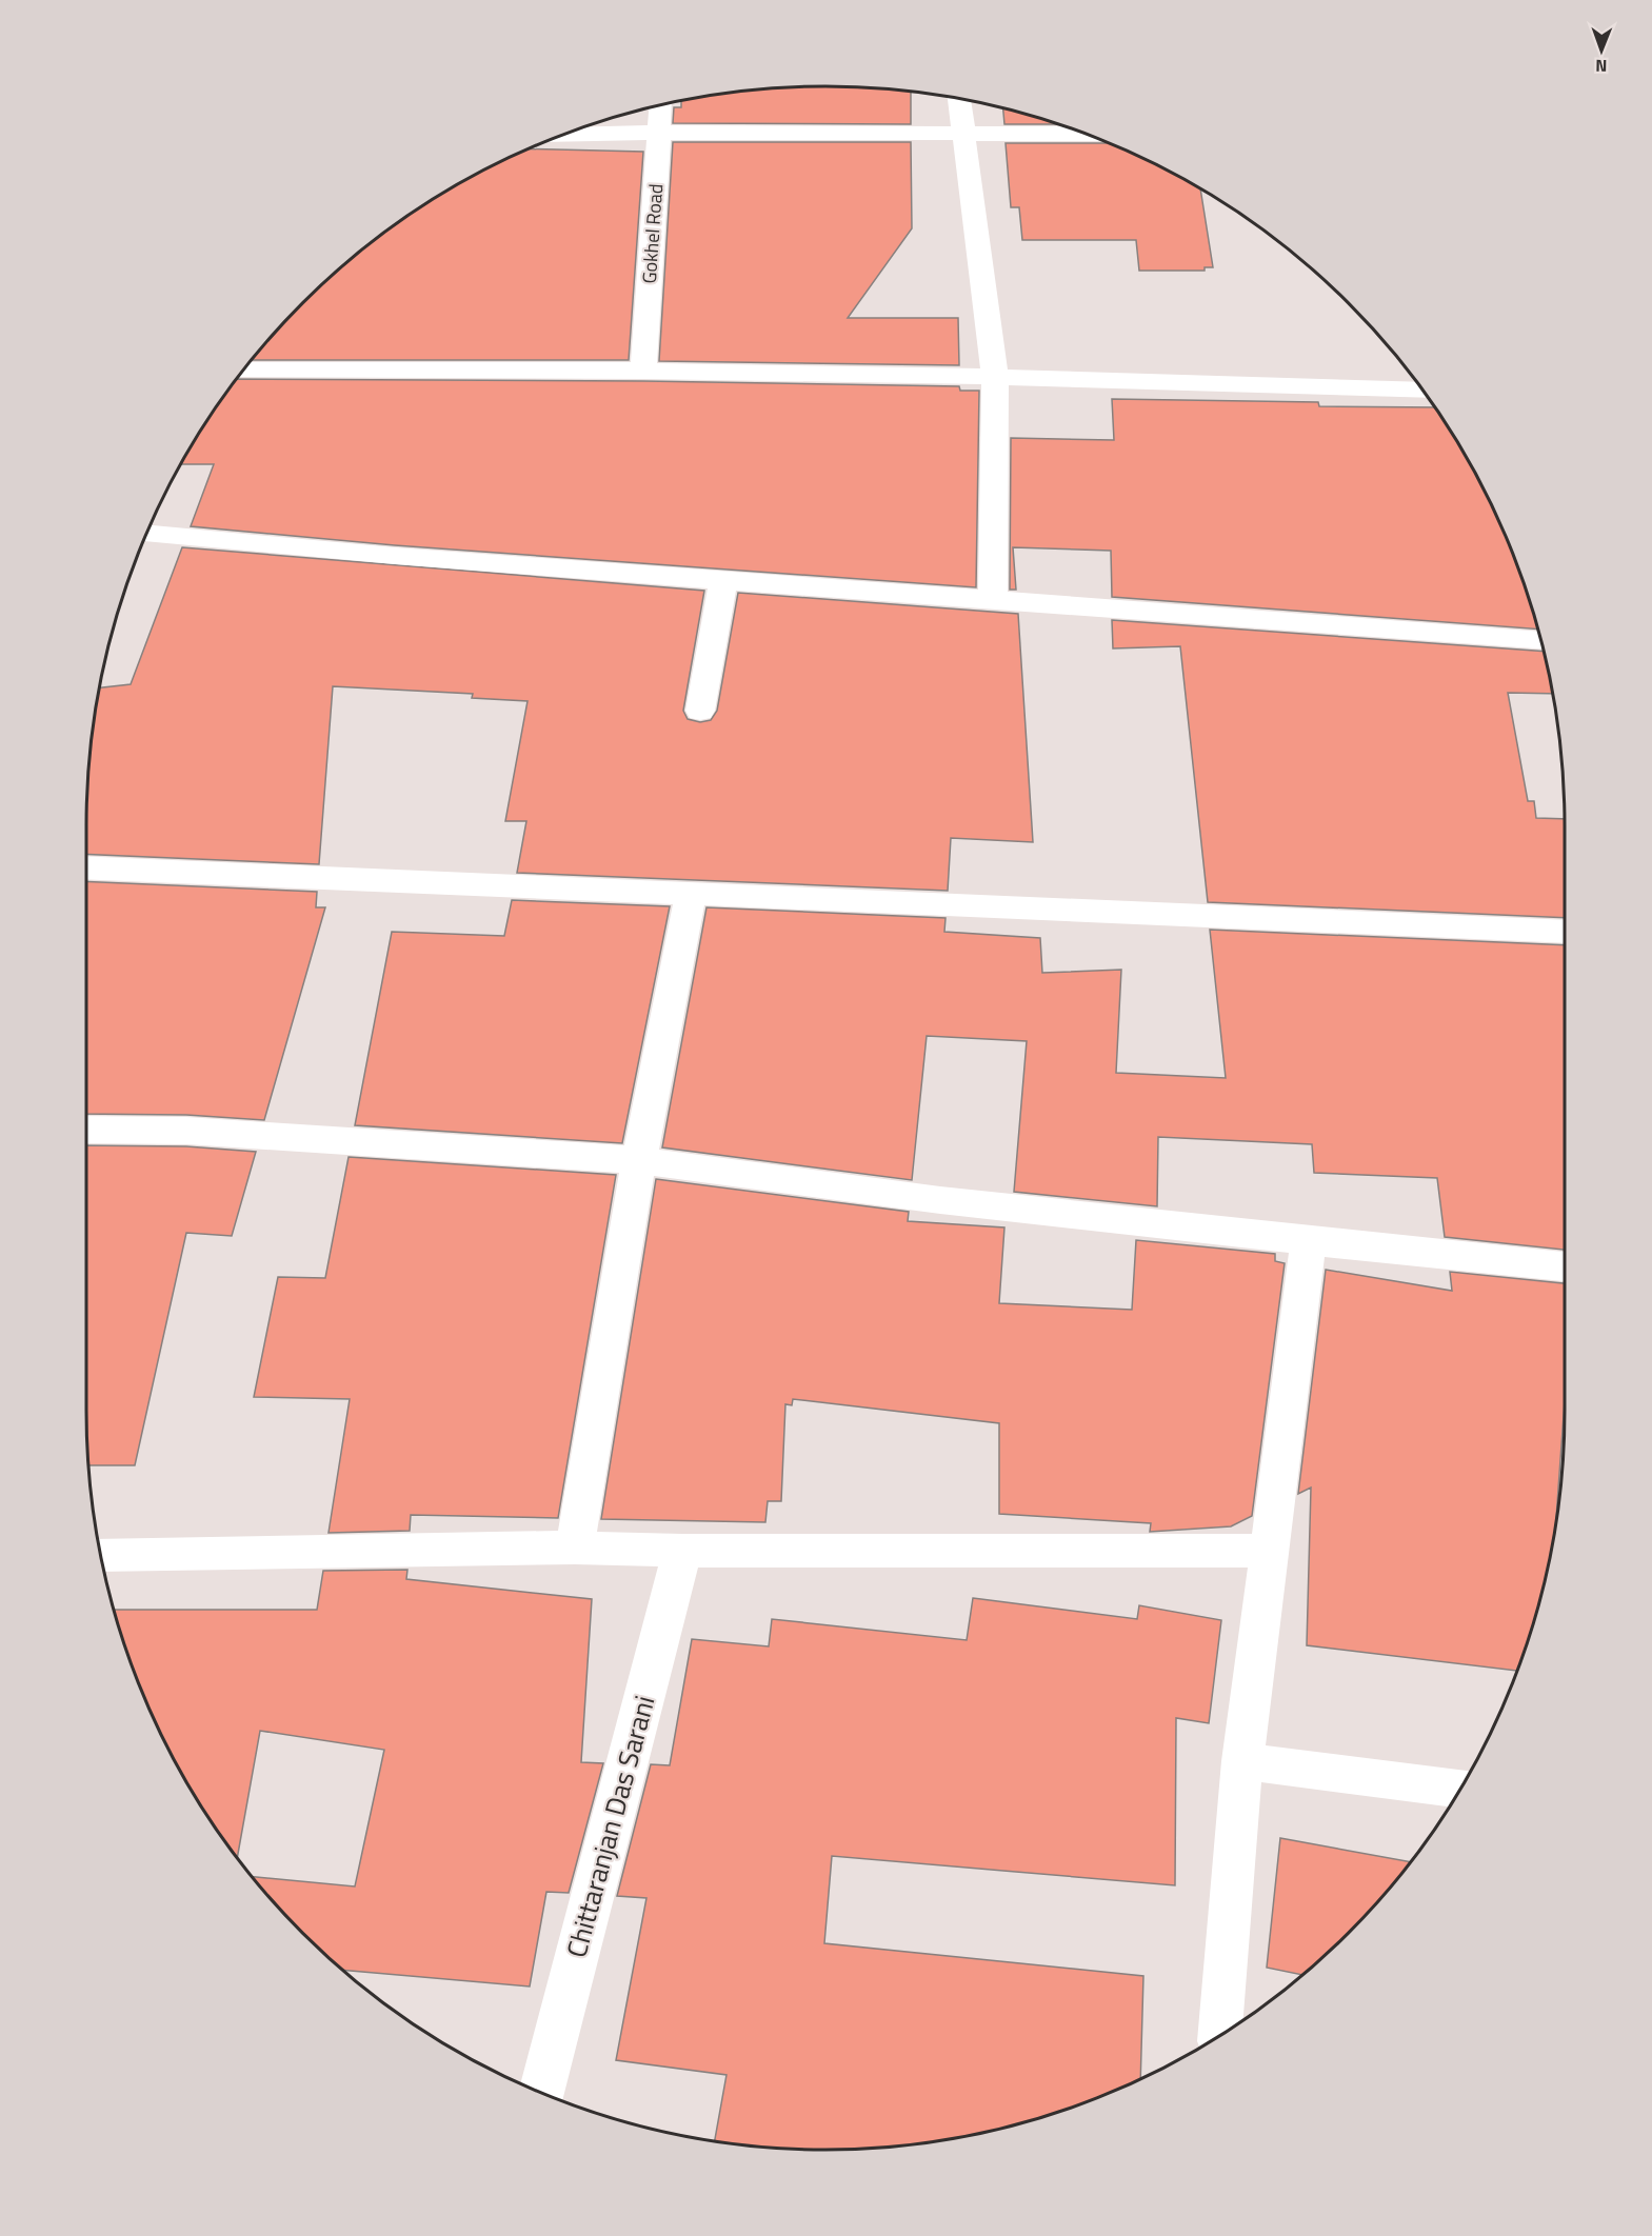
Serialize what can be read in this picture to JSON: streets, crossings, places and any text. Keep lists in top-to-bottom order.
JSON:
{
  "streets": {
    "street": ["Gokhel Road", "Chittaranjan Das Sarani"]
  },
  "north": "bottom"
}
